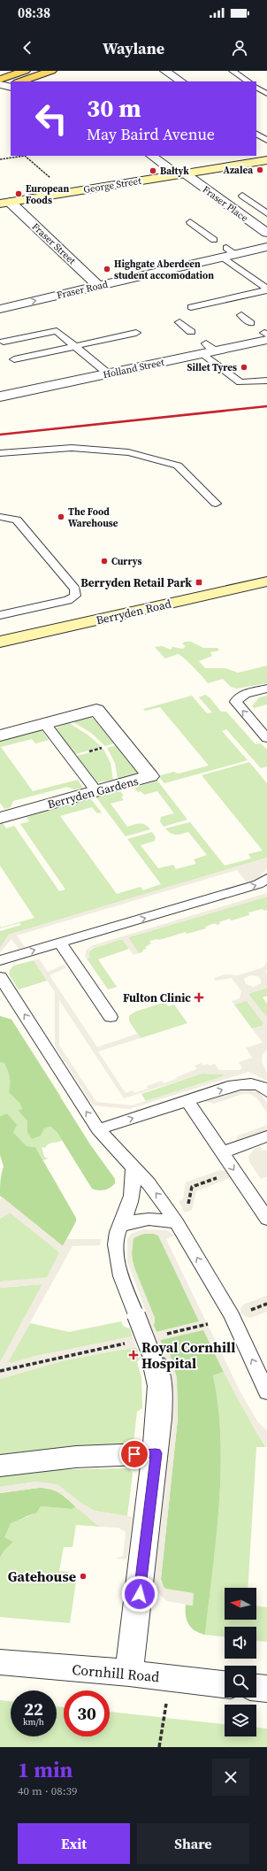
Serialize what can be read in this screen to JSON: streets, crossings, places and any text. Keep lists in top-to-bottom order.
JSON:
{
  "streets": {
    "street": [
      "George Street",
      "Fraser Place",
      "Fraser Street",
      "Fraser Road",
      "Holland Street",
      "Berryden Road",
      "Berryden Gardens",
      "Cornhill Road"
    ]
  },
  "crossings": [
    ["George Street", "Fraser Place"],
    ["George Street", "Fraser Street"],
    ["Fraser Street", "Fraser Road"]
  ],
  "one_way": ["Fraser Road"],
  "places": {
    "other": [
      "Azalea",
      "Bałtyk",
      "European Foods",
      "Highgate Aberdeen student accomodation",
      "Sillet Tyres",
      "The Food Warehouse",
      "Currys",
      "Gatehouse"
    ],
    "transit": ["Berryden Retail Park"],
    "health": ["Fulton Clinic", "Royal Cornhill Hospital"]
  },
  "north": "left",
  "page": {
    "status": "08:38",
    "header": "Waylane",
    "turn": ["30 m", "May Baird Avenue"],
    "speed": "22 km/h",
    "limit": "30",
    "heading": ["1 min", "40 m · 08:39"],
    "buttons": ["Exit", "Share"]
  }
}
